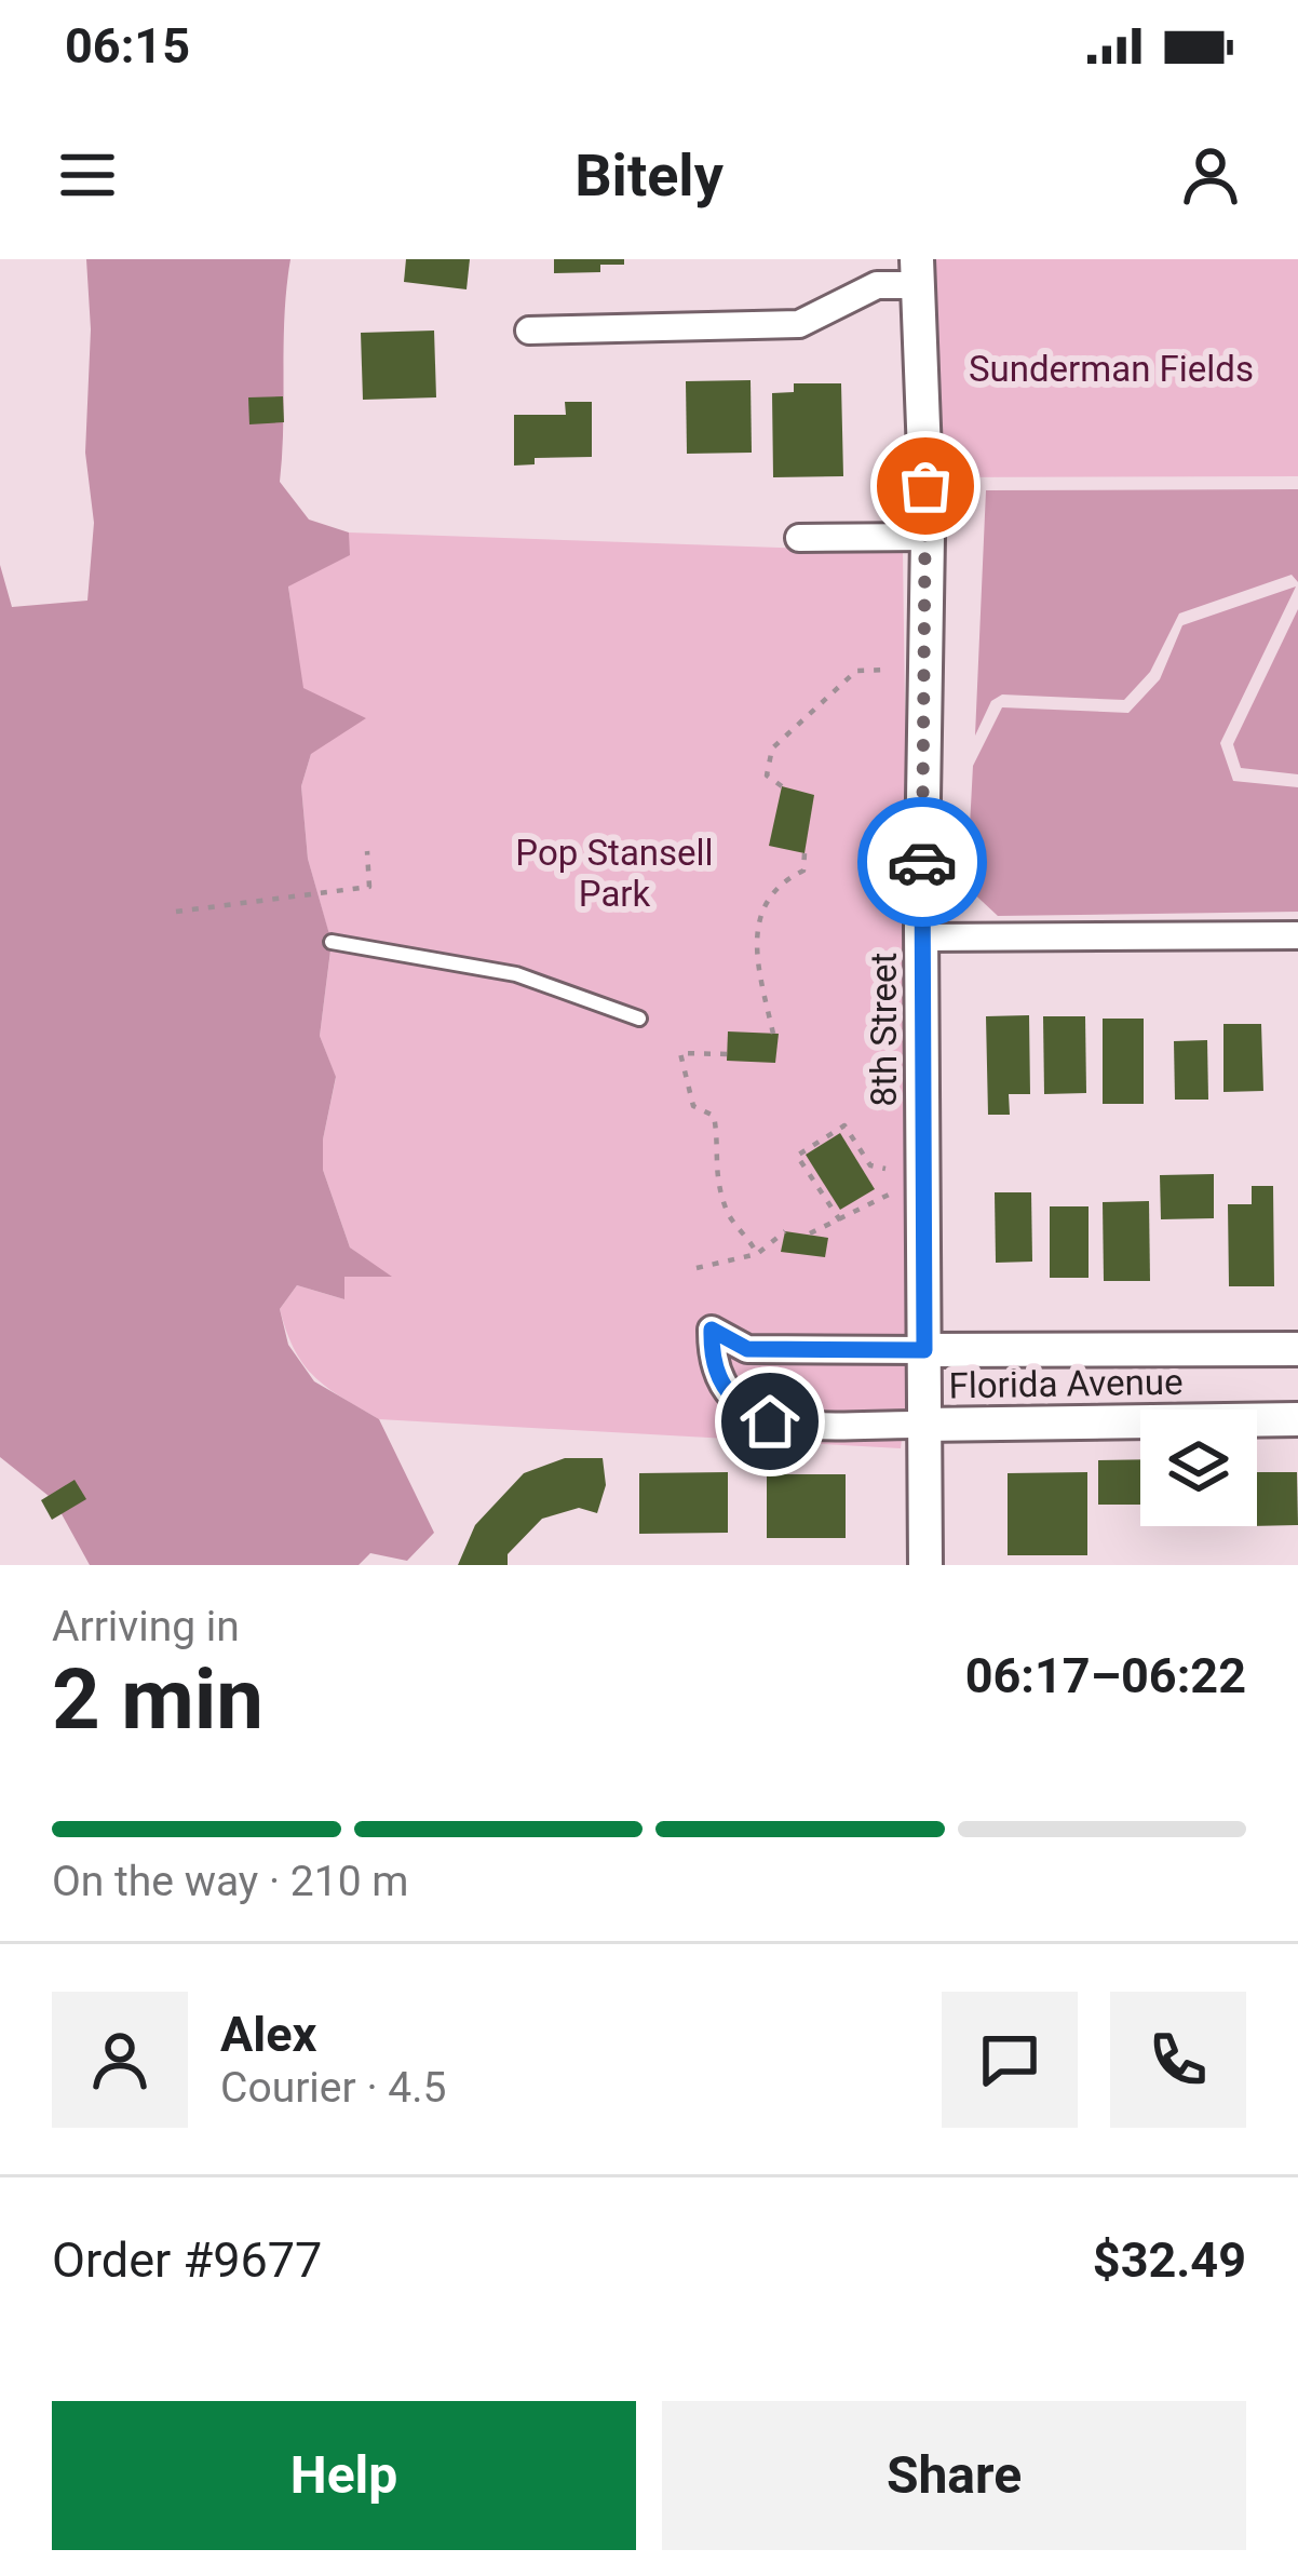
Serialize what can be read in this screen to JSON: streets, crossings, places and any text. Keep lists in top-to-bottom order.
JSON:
{
  "streets": {
    "street": ["8th Street", "Florida Avenue"]
  },
  "crossings": [
    ["8th Street", "Florida Avenue"]
  ],
  "parks": ["Sunderman Fields", "Pop Stansell Park"],
  "page": {
    "status": "06:15",
    "header": "Bitely",
    "heading": ["2 min", "Arriving in", "06:17–06:22"],
    "panel": [
      "Alex",
      "Courier · 4.5",
      "Order #9677",
      "$32.49"
    ],
    "bar": "On the way · 210 m",
    "buttons": ["Help", "Share"]
  }
}
